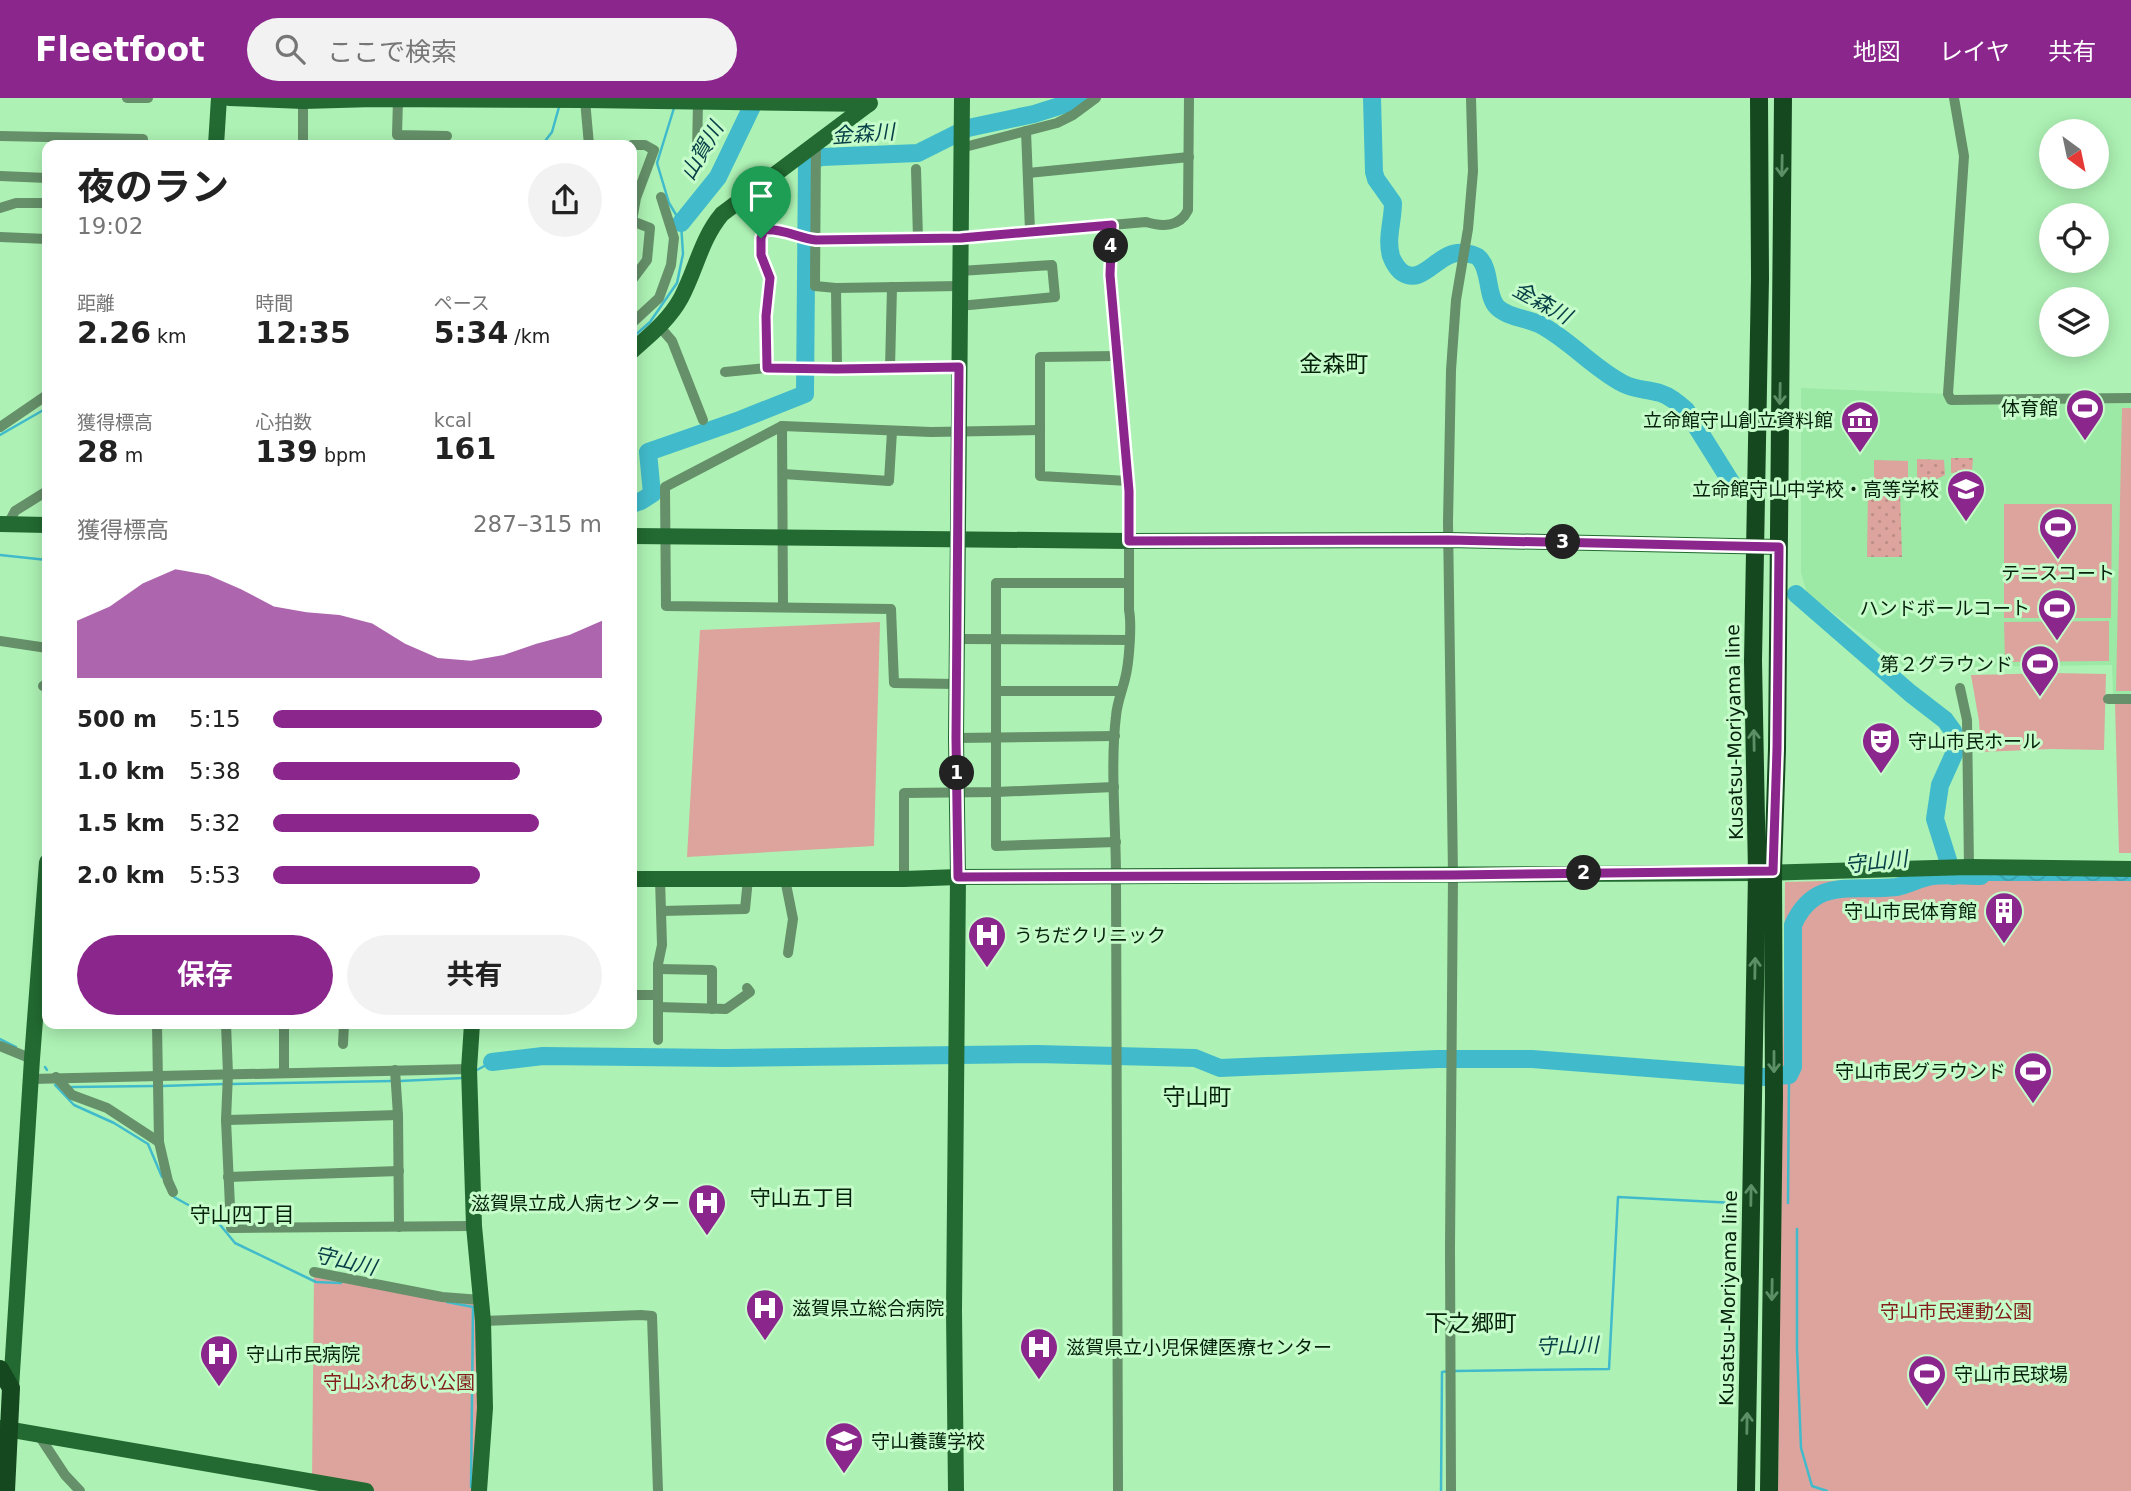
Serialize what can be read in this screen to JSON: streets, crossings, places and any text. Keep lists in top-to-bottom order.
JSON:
{
  "streets": {
    "main road": ["Kusatsu-Moriyama line"]
  },
  "districts": [
    "金森町",
    "守山町",
    "守山五丁目",
    "守山四丁目",
    "下之郷町"
  ],
  "water": ["金森川", "山賀川", "守山川"],
  "parks": ["守山市民運動公園", "守山ふれあい公園"],
  "places": {
    "sports": [
      "体育館",
      "テニスコート",
      "ハンドボールコート",
      "第２グラウンド",
      "守山市民グラウンド",
      "守山市民球場"
    ],
    "museum": ["立命館守山創立資料館"],
    "school or university": ["立命館守山中学校・高等学校", "守山養護学校"],
    "theatre": ["守山市民ホール"],
    "building": ["守山市民体育館"],
    "hospital": [
      "うちだクリニック",
      "滋賀県立成人病センター",
      "滋賀県立総合病院",
      "滋賀県立小児保健医療センター",
      "守山市民病院"
    ]
  },
  "north": "bottom right",
  "page": {
    "header": "Fleetfoot",
    "search": "ここで検索",
    "nav": ["地図", "レイヤ", "共有"],
    "heading": ["夜のラン", "19:02"],
    "pins": [
      "4",
      "3",
      "1",
      "2"
    ],
    "stats": [
      ["距離", "2.26 km"],
      ["時間", "12:35"],
      ["ペース", "5:34 /km"],
      ["獲得標高", "28 m"],
      ["心拍数", "139 bpm"],
      ["kcal", "161"]
    ],
    "chart": ["獲得標高", "287–315 m"],
    "list": [
      {
        "name": "500 m",
        "note": "5:15"
      },
      {
        "name": "1.0 km",
        "note": "5:38"
      },
      {
        "name": "1.5 km",
        "note": "5:32"
      },
      {
        "name": "2.0 km",
        "note": "5:53"
      }
    ],
    "buttons": ["保存", "共有"]
  }
}
